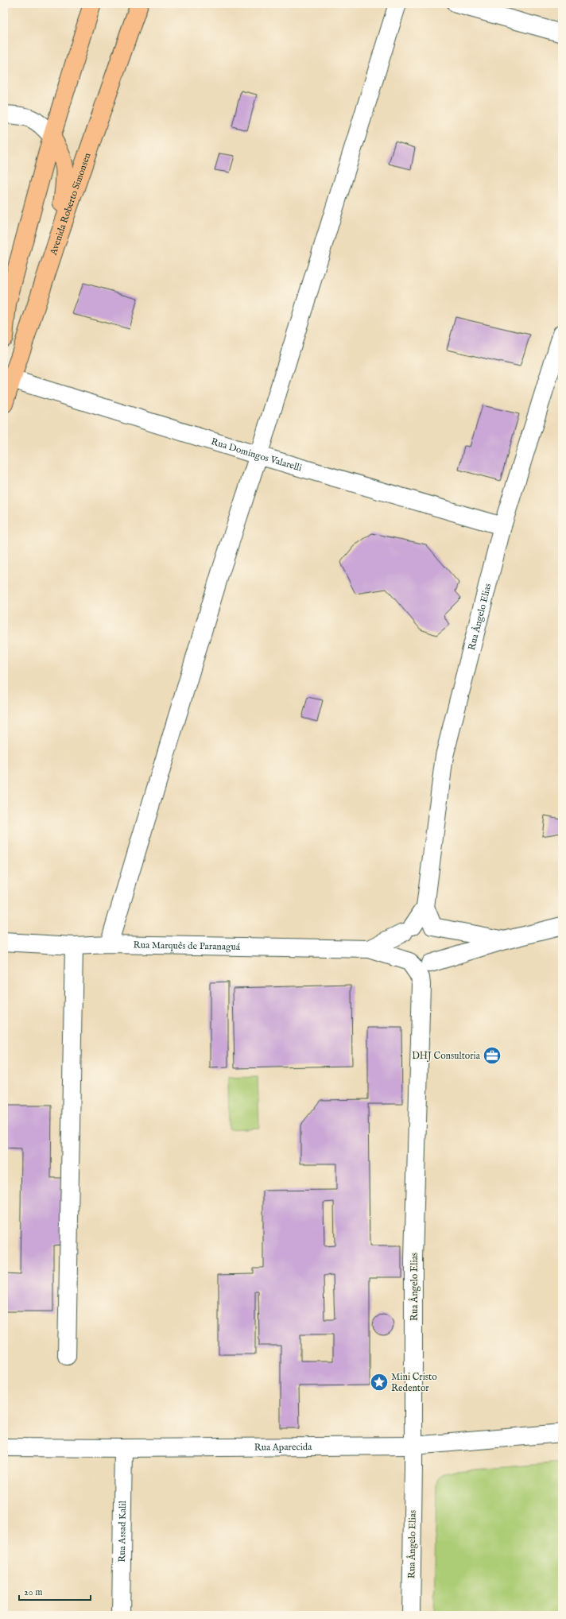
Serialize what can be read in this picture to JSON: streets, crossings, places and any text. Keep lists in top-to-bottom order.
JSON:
{
  "streets": {
    "main road": ["Avenida Roberto Simonsen"],
    "street": [
      "Rua Domingos Valarelli",
      "Rua Ângelo Elias",
      "Rua Marquês de Paranaguá",
      "Rua Aparecida",
      "Rua Assad Kalil"
    ]
  },
  "crossings": [
    ["Avenida Roberto Simonsen", "Rua Domingos Valarelli"],
    ["Rua Domingos Valarelli", "Rua Ângelo Elias"],
    ["Rua Ângelo Elias", "Rua Marquês de Paranaguá"],
    ["Rua Ângelo Elias", "Rua Aparecida"],
    ["Rua Aparecida", "Rua Assad Kalil"]
  ],
  "places": {
    "office": ["DHJ Consultoria"],
    "place": ["Mini Cristo Redentor"]
  },
  "scale_bar": "20 m"
}
